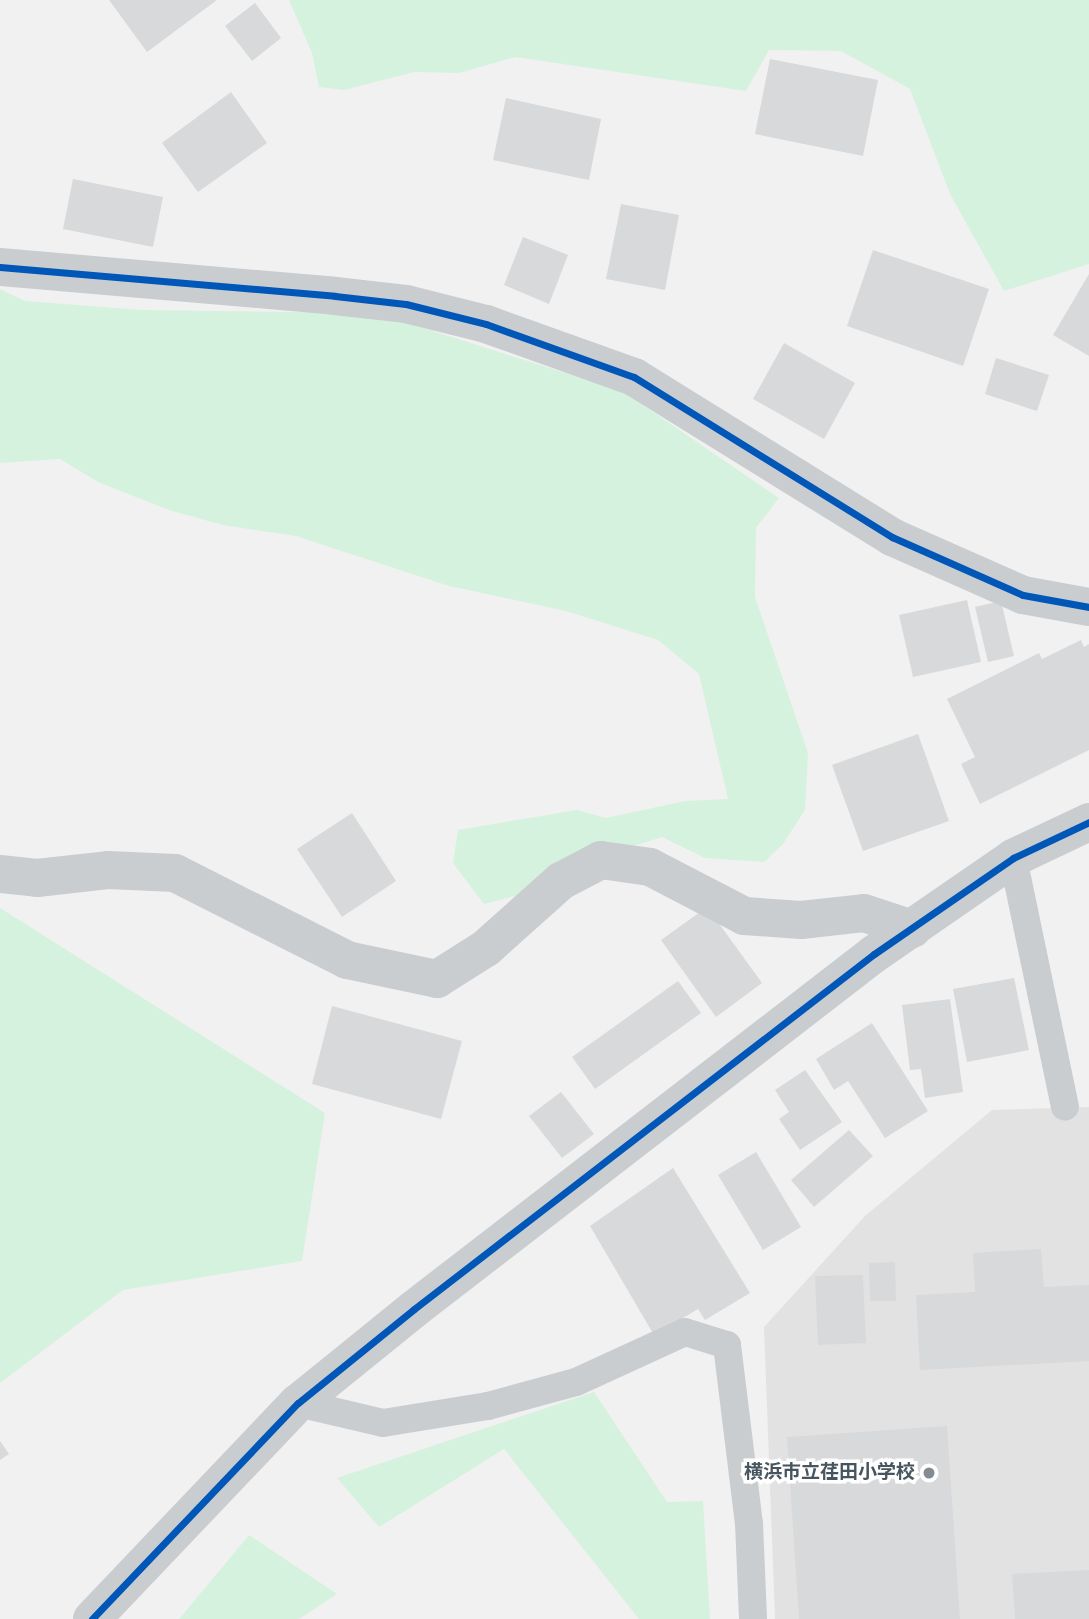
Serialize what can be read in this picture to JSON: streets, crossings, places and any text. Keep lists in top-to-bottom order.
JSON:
{
  "places": ["横浜市立荏田小学校"]
}
